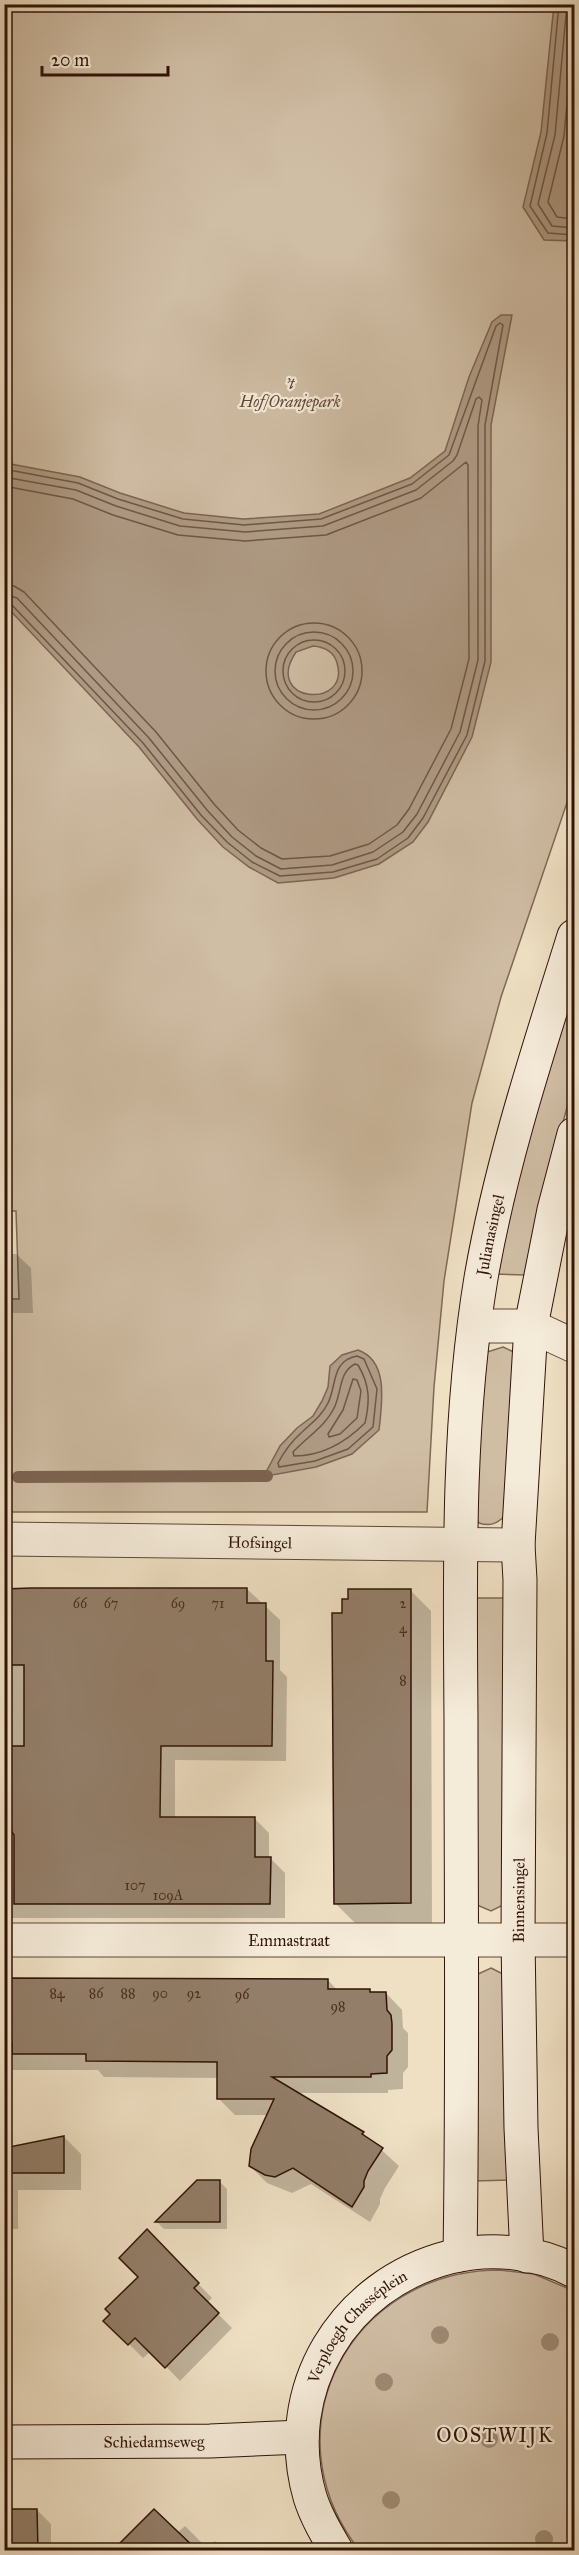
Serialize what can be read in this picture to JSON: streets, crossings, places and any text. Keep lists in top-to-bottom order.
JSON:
{
  "streets": {
    "street": [
      "Julianasingel",
      "Hofsingel",
      "Binnensingel",
      "Emmastraat",
      "Verploegh Chasséplein",
      "Schiedamseweg"
    ]
  },
  "crossings": [
    ["Julianasingel", "Hofsingel"],
    ["Hofsingel", "Binnensingel"],
    ["Binnensingel", "Emmastraat"],
    ["Binnensingel", "Verploegh Chasséplein"],
    ["Verploegh Chasséplein", "Schiedamseweg"]
  ],
  "districts": ["OOSTWIJK"],
  "parks": ["'t Hof/Oranjepark"],
  "house_numbers": [
    "66",
    "67",
    "69",
    "71",
    "2",
    "4",
    "8",
    "107",
    "109A",
    "84",
    "86",
    "88",
    "90",
    "92",
    "96",
    "98"
  ],
  "scale_bar": "20 m"
}
